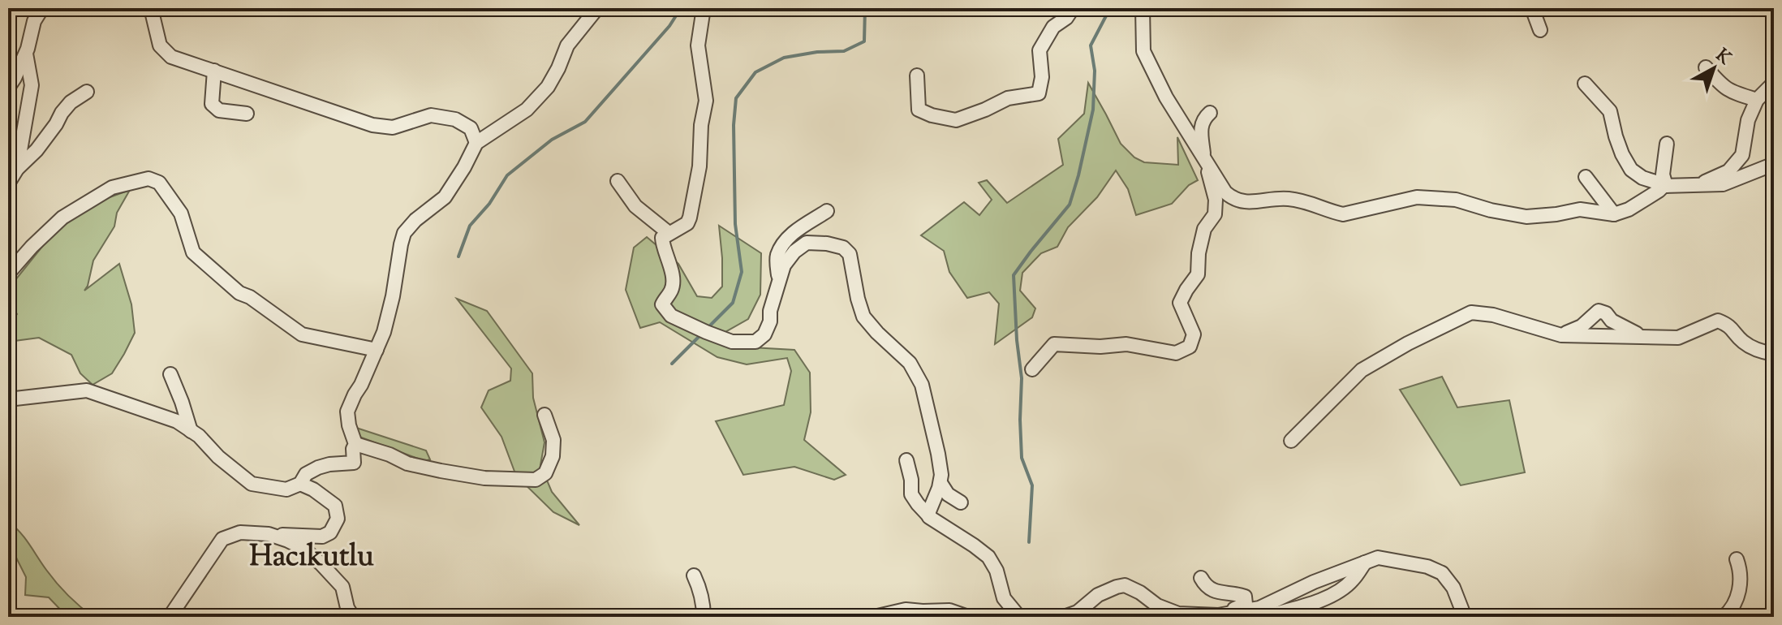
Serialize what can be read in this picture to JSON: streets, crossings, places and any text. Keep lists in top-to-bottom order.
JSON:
{
  "districts": ["Hacıkutlu"],
  "north": "top right"
}
